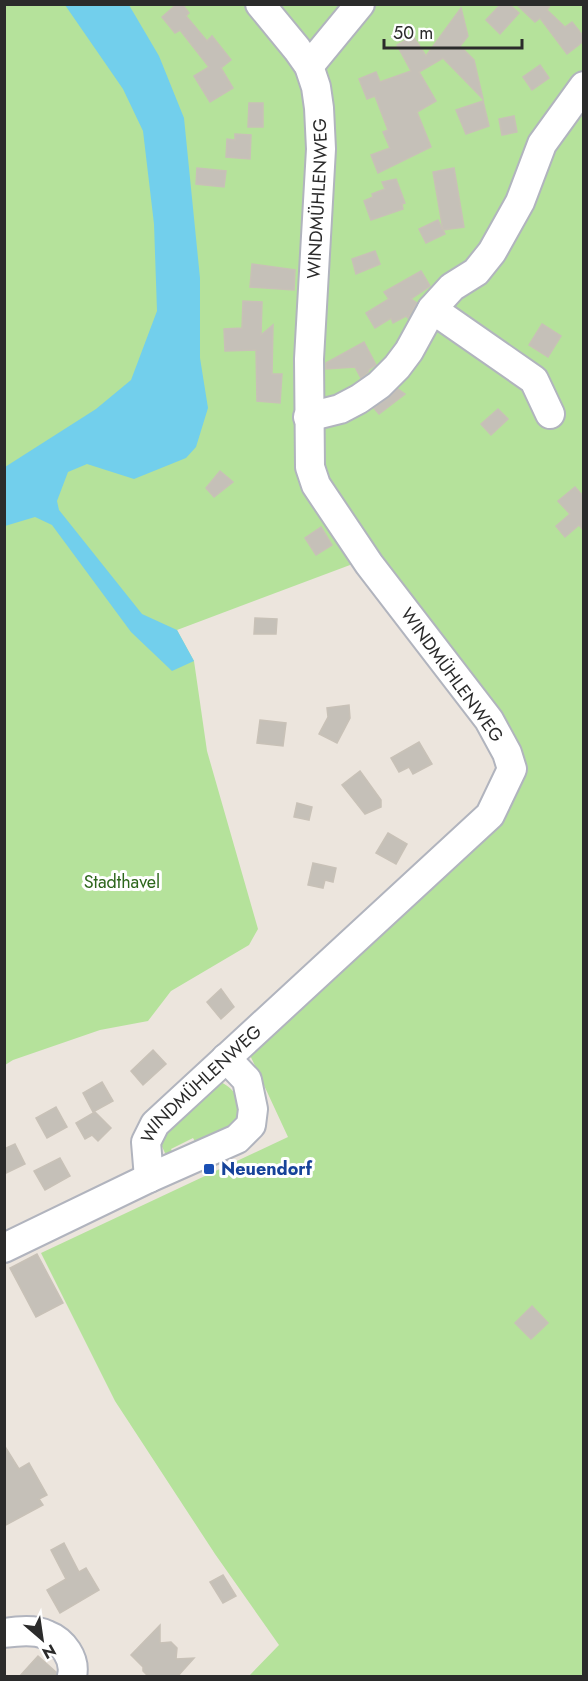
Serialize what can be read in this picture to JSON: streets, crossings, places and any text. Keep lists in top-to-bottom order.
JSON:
{
  "streets": {
    "street": ["WINDMÜHLENWEG"]
  },
  "parks": ["Stadthavel"],
  "places": {
    "transit": ["Neuendorf"]
  },
  "scale_bar": "50 m",
  "north": "bottom right"
}
